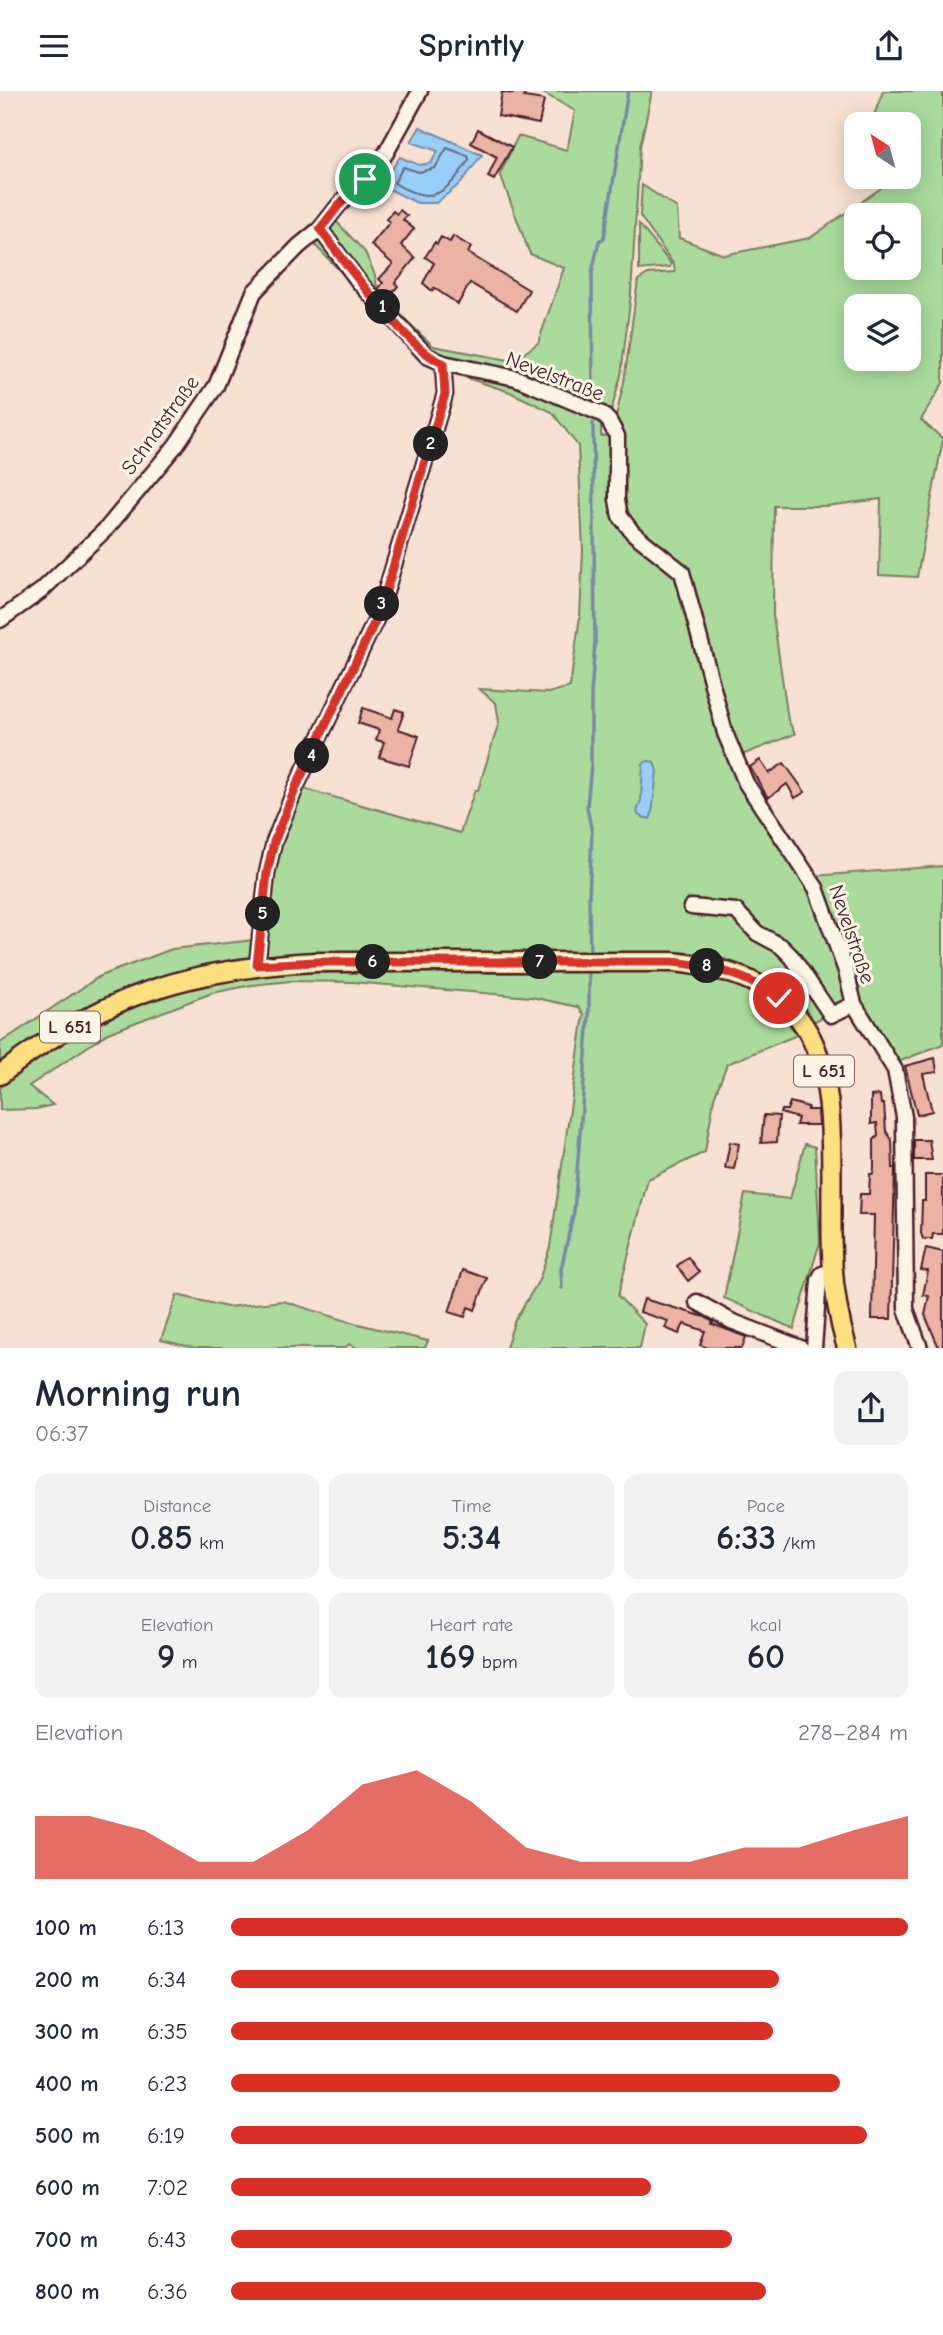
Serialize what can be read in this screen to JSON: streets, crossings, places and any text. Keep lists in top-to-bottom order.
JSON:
{
  "streets": {
    "main road": ["L 651"],
    "street": ["Nevelstraße", "Schnatstraße"]
  },
  "crossings": [
    ["Nevelstraße", "Schnatstraße"]
  ],
  "north": "top left",
  "page": {
    "header": "Sprintly",
    "pins": [
      "1",
      "2",
      "3",
      "4",
      "5",
      "6",
      "7",
      "8"
    ],
    "heading": ["Morning run", "06:37"],
    "stats": [
      ["Distance", "0.85 km"],
      ["Time", "5:34"],
      ["Pace", "6:33 /km"],
      ["Elevation", "9 m"],
      ["Heart rate", "169 bpm"],
      ["kcal", "60"]
    ],
    "chart": ["Elevation", "278–284 m"],
    "list": [
      {
        "name": "100 m",
        "note": "6:13"
      },
      {
        "name": "200 m",
        "note": "6:34"
      },
      {
        "name": "300 m",
        "note": "6:35"
      },
      {
        "name": "400 m",
        "note": "6:23"
      },
      {
        "name": "500 m",
        "note": "6:19"
      },
      {
        "name": "600 m",
        "note": "7:02"
      },
      {
        "name": "700 m",
        "note": "6:43"
      },
      {
        "name": "800 m",
        "note": "6:36"
      }
    ]
  }
}
